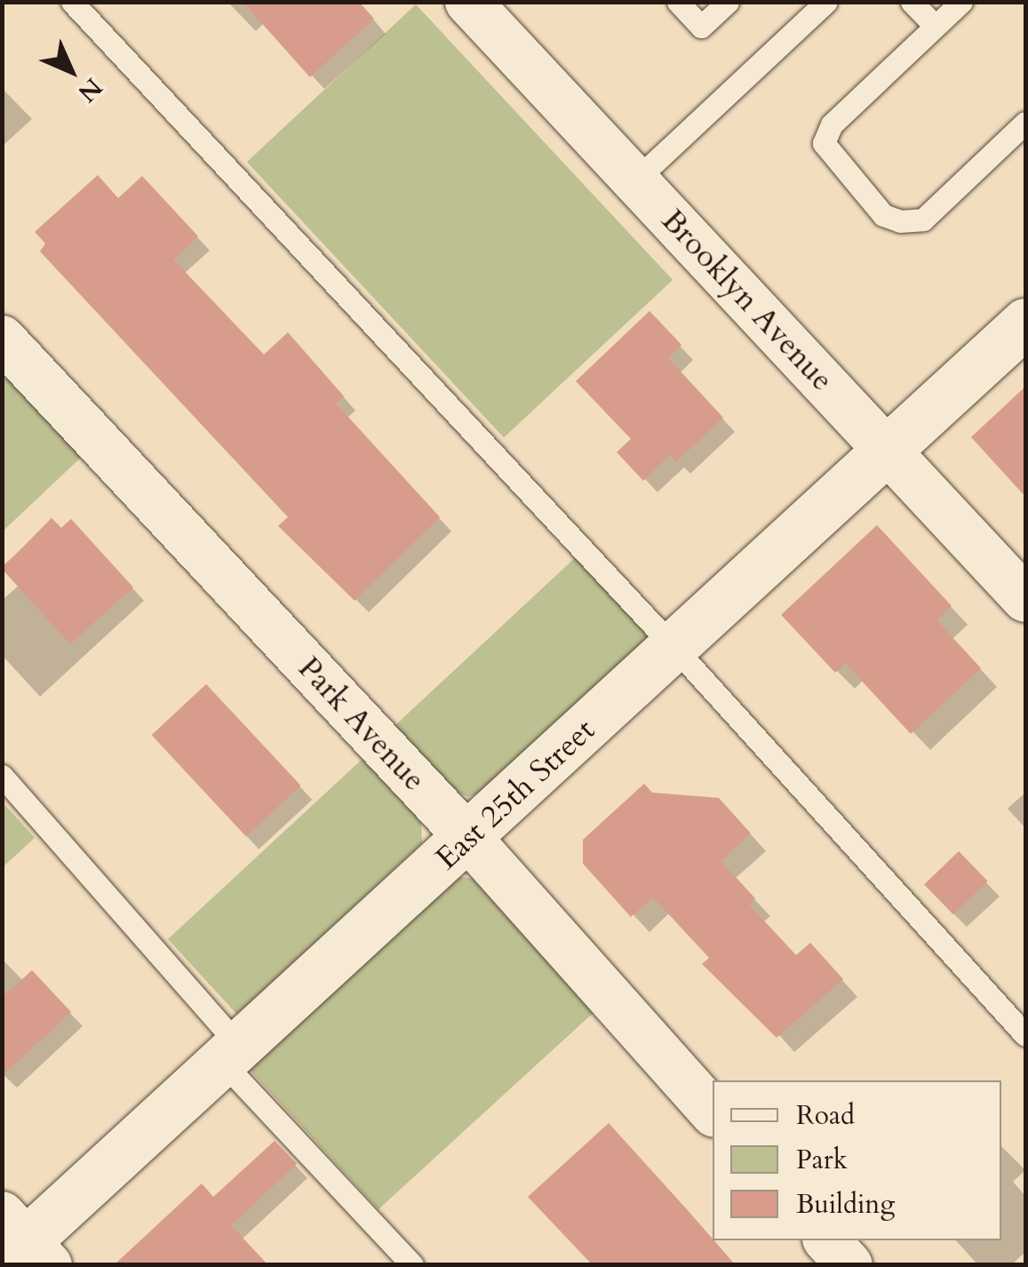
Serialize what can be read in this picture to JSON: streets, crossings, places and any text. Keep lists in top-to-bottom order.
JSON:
{
  "streets": {
    "street": ["Brooklyn Avenue", "Park Avenue", "East 25th Street"]
  },
  "crossings": [
    ["Brooklyn Avenue", "East 25th Street"],
    ["Park Avenue", "East 25th Street"]
  ],
  "legend": ["Road", "Park", "Building"],
  "north": "bottom right"
}
